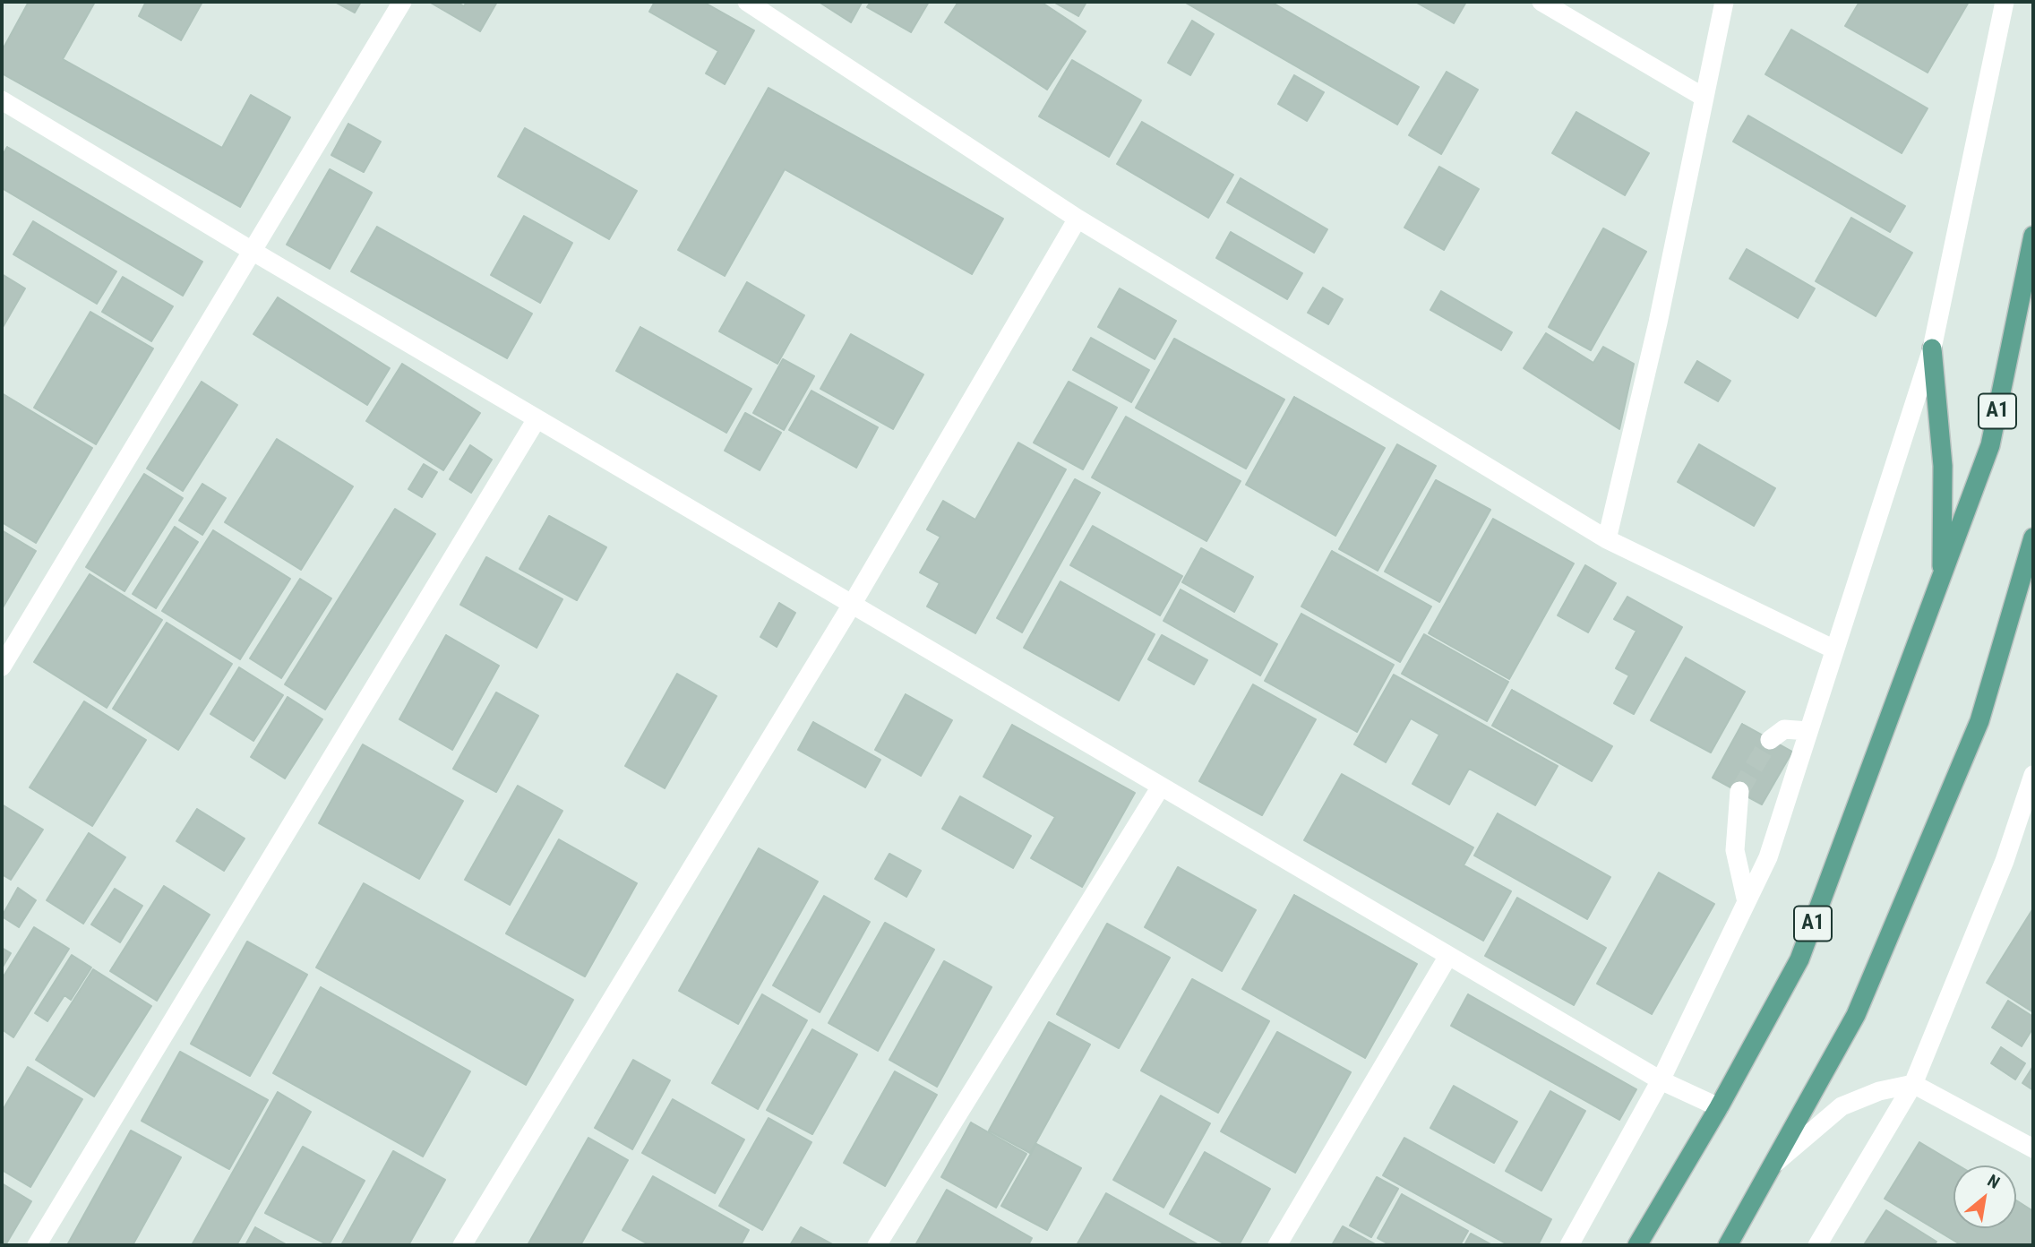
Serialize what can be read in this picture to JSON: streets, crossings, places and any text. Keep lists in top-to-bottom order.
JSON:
{
  "streets": {
    "main road": ["A1"]
  },
  "north": "top right"
}
